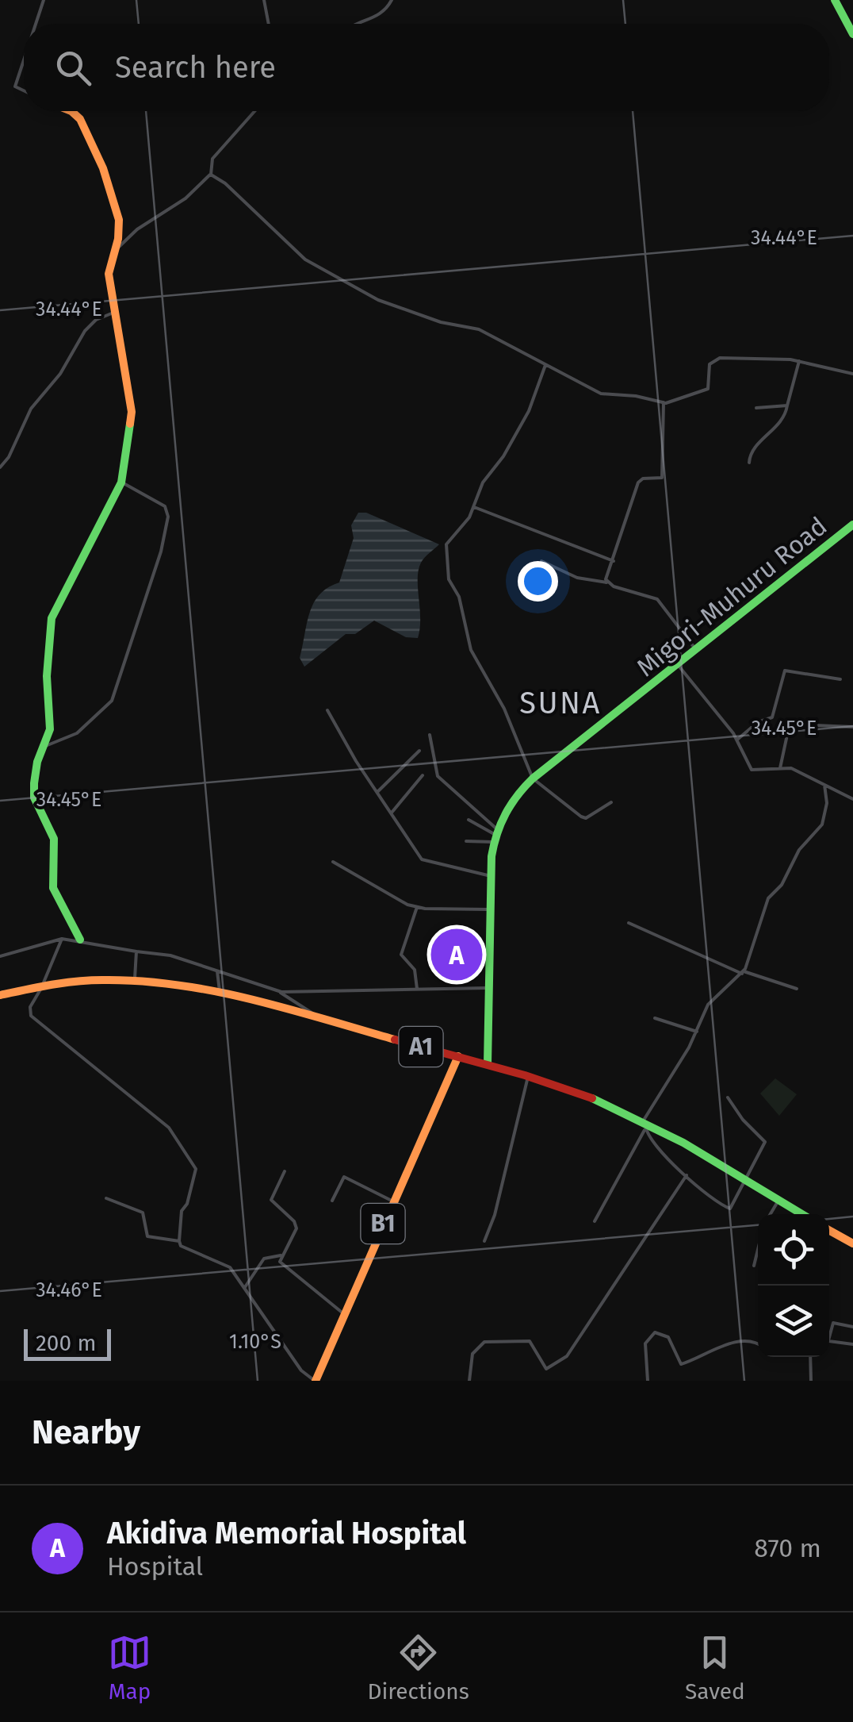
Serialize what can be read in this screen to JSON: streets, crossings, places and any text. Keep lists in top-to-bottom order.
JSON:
{
  "streets": {
    "main road": ["Migori-Muhuru Road", "A1", "B1"]
  },
  "crossings": [
    ["Migori-Muhuru Road", "A1"],
    ["A1", "B1"]
  ],
  "districts": ["SUNA"],
  "scale_bar": "200 m",
  "page": {
    "search": "Search here",
    "pins": "A",
    "scale": "200 m",
    "heading": "Nearby",
    "list": [
      {
        "mark": "A",
        "name": "Akidiva Memorial Hospital",
        "note": "Hospital",
        "value": "870 m"
      }
    ],
    "nav": ["Map", "Directions", "Saved"]
  },
  "coordinates": [
    "34.44°E",
    "34.45°E",
    "34.46°E",
    "1.10°S"
  ]
}
